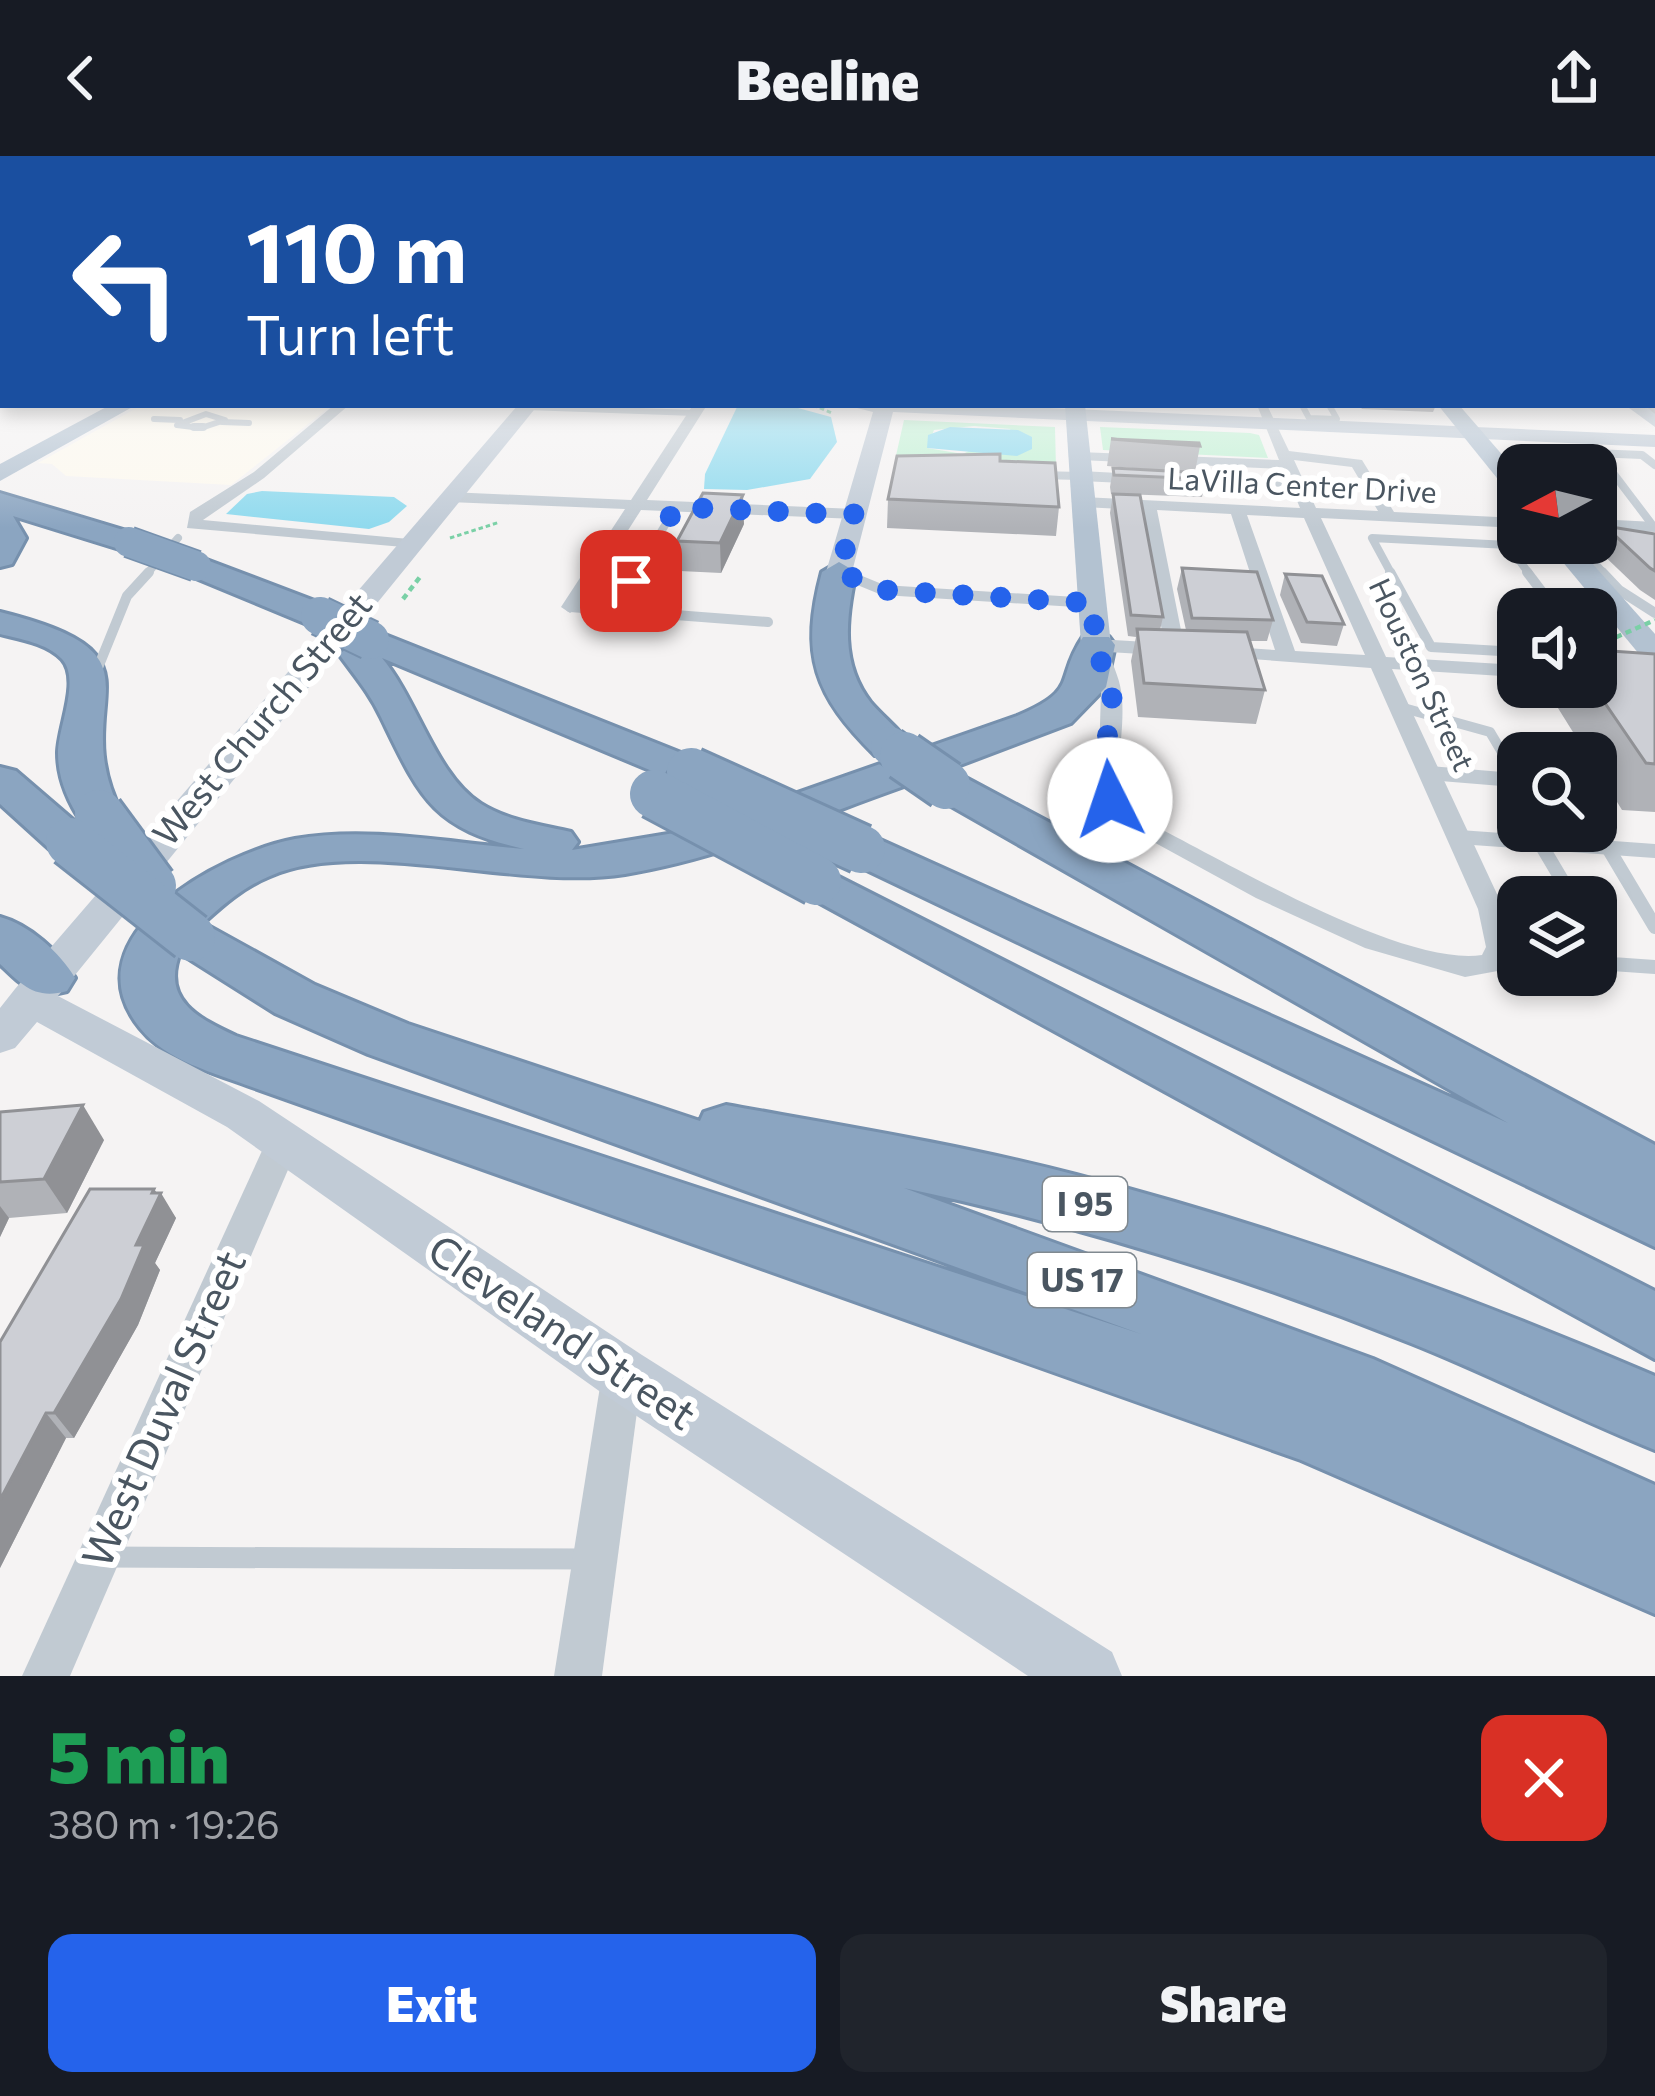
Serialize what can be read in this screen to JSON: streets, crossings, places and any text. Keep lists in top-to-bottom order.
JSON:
{
  "streets": {
    "highway": ["I 95", "US 17"],
    "street": [
      "LaVilla Center Drive",
      "Houston Street",
      "West Church Street",
      "Cleveland Street",
      "West Duval Street"
    ]
  },
  "crossings": [
    ["LaVilla Center Drive", "Houston Street"],
    ["West Church Street", "Cleveland Street"],
    ["I 95", "US 17"],
    ["Cleveland Street", "West Duval Street"]
  ],
  "north": "left",
  "page": {
    "header": "Beeline",
    "turn": ["110 m", "Turn left"],
    "heading": ["5 min", "380 m · 19:26"],
    "buttons": ["Exit", "Share"]
  }
}
